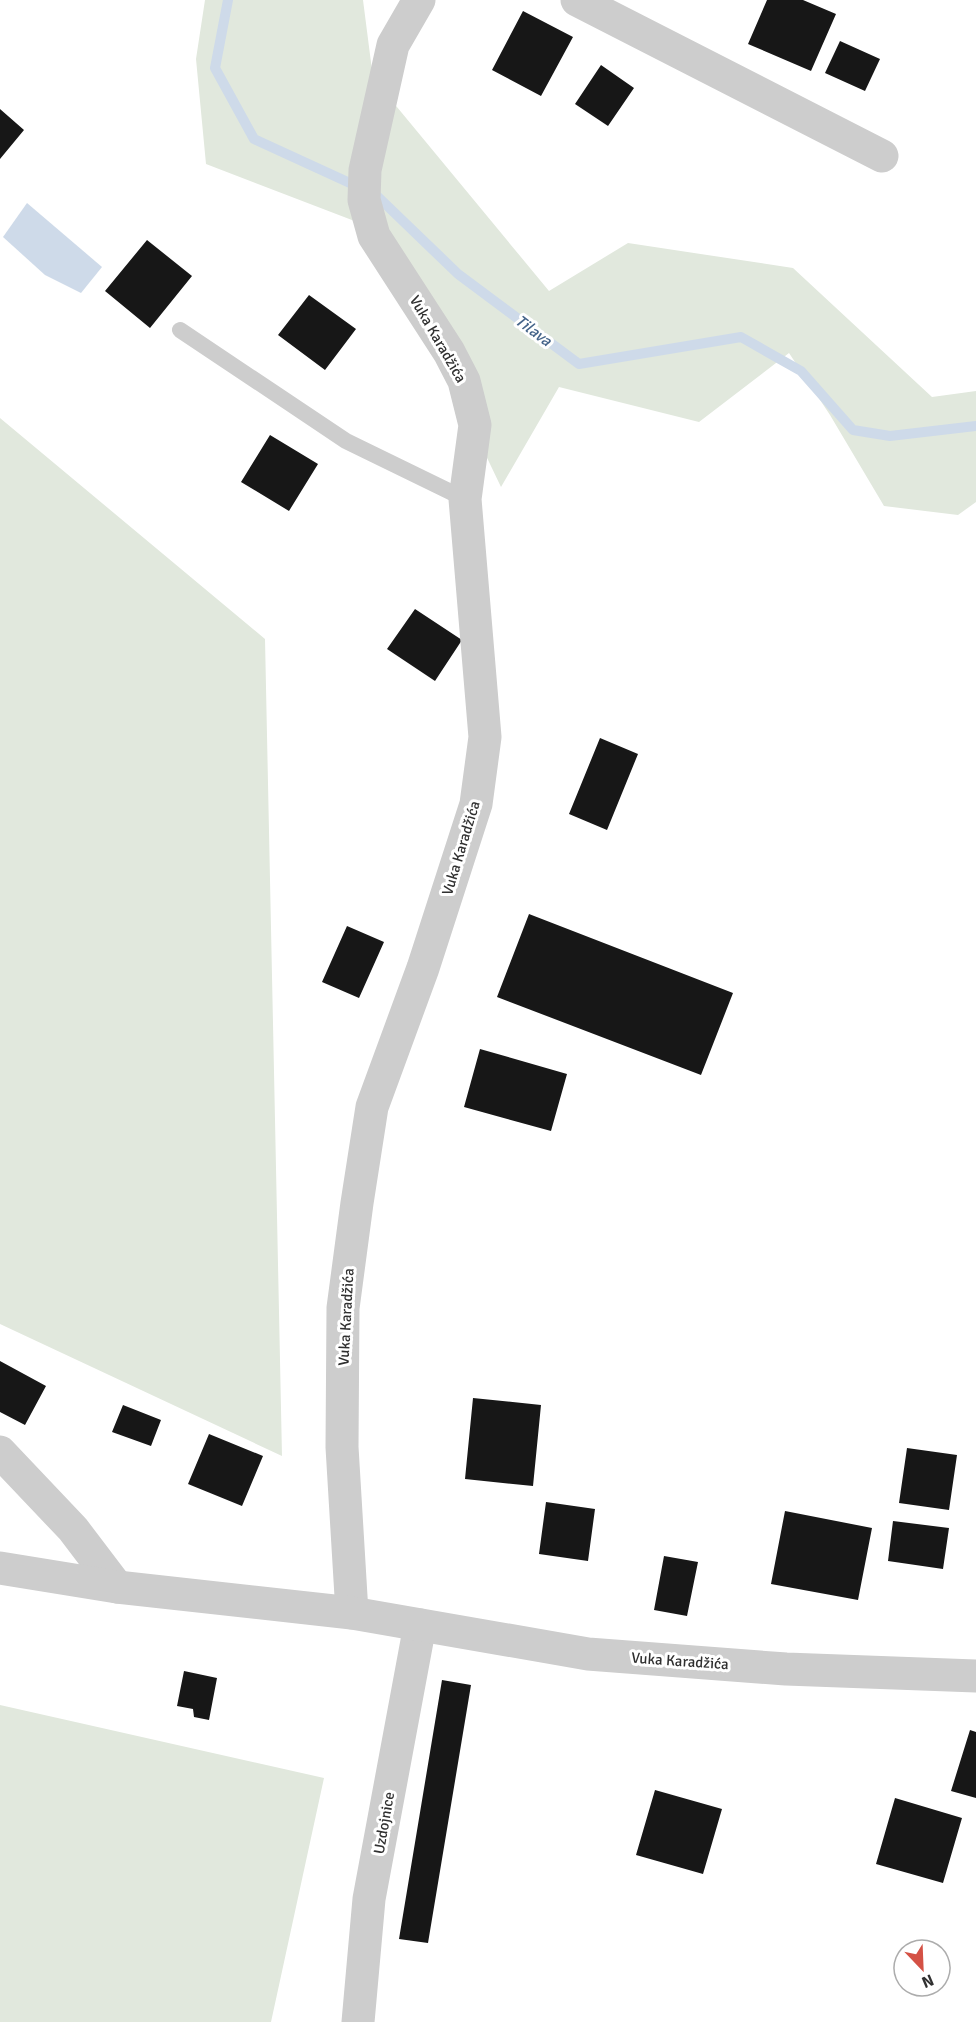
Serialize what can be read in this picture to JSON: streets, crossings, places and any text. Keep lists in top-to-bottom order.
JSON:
{
  "streets": {
    "street": ["Vuka Karadžića", "Uzdojnice"]
  },
  "crossings": [
    ["Vuka Karadžića", "Uzdojnice"]
  ],
  "water": ["Tilava"],
  "north": "bottom right"
}
